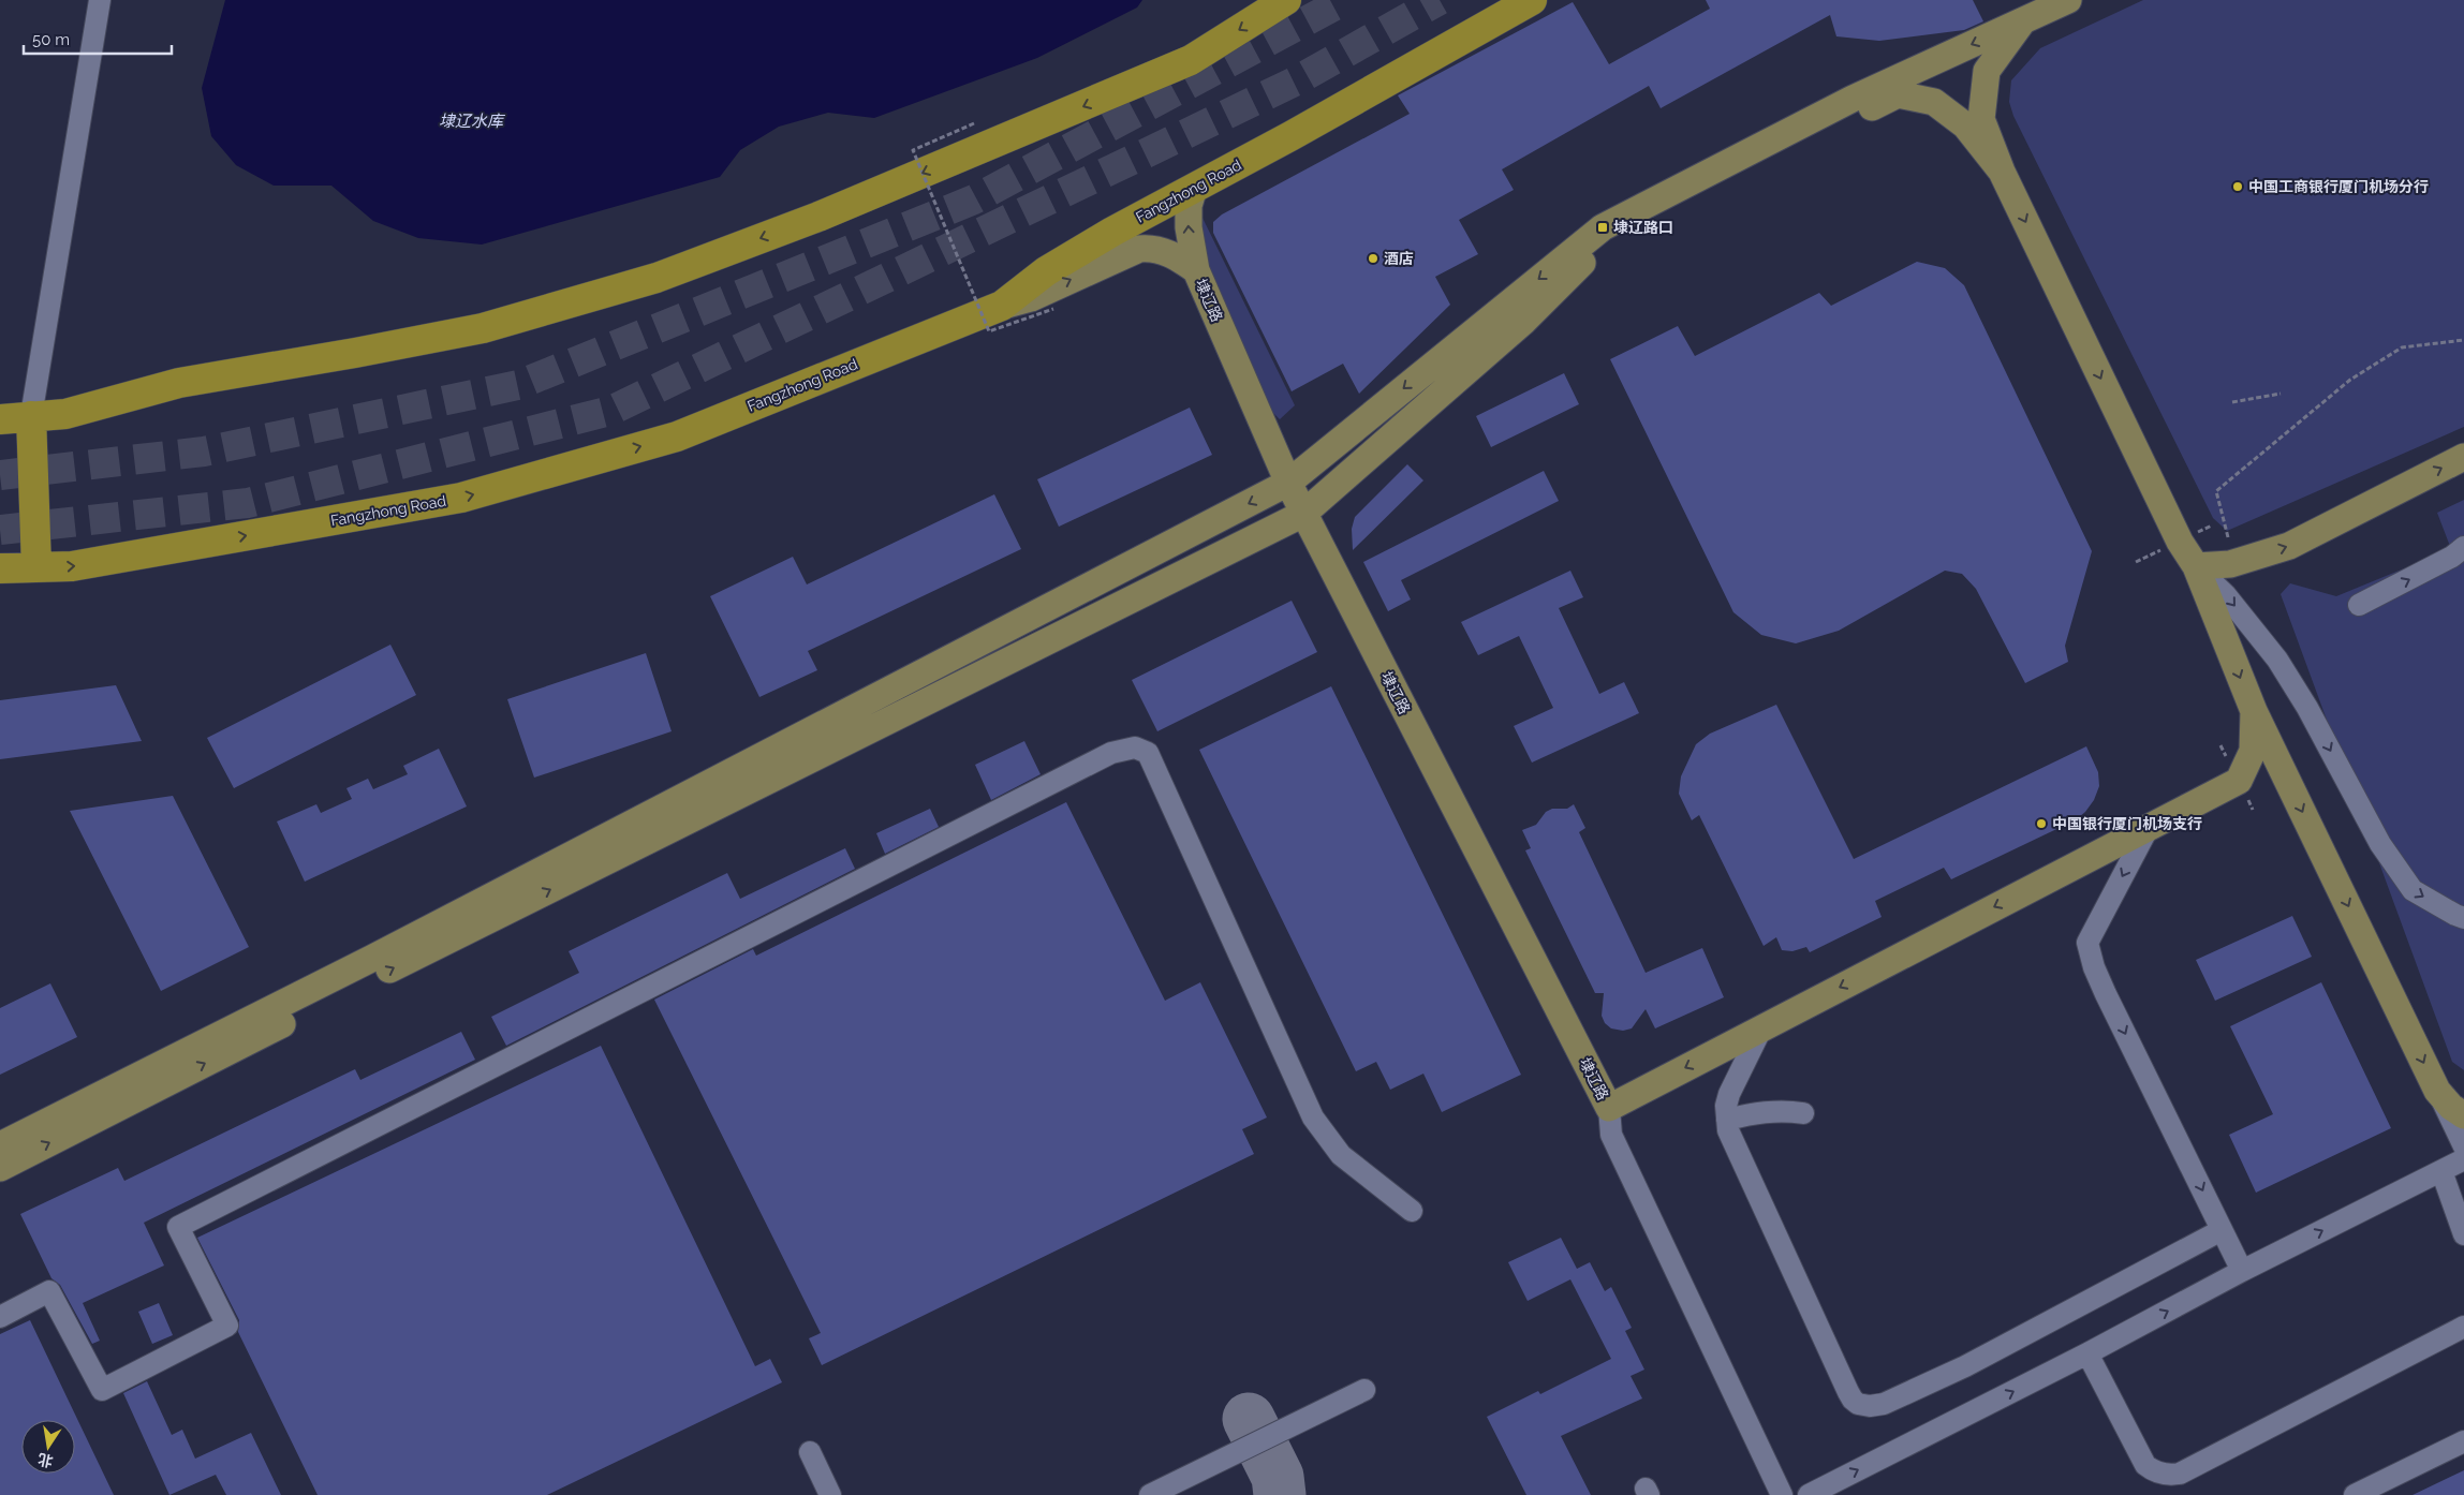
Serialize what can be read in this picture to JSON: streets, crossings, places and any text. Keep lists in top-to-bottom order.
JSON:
{
  "streets": {
    "highway": ["Fangzhong Road"],
    "main road": ["埭辽路"]
  },
  "crossings": [
    ["Fangzhong Road", "埭辽路"]
  ],
  "water": ["埭辽水库"],
  "places": {
    "other": ["中国工商银行厦门机场分行", "酒店", "中国银行厦门机场支行"],
    "transit": ["埭辽路口"]
  },
  "scale_bar": "50 m",
  "north": "bottom"
}
